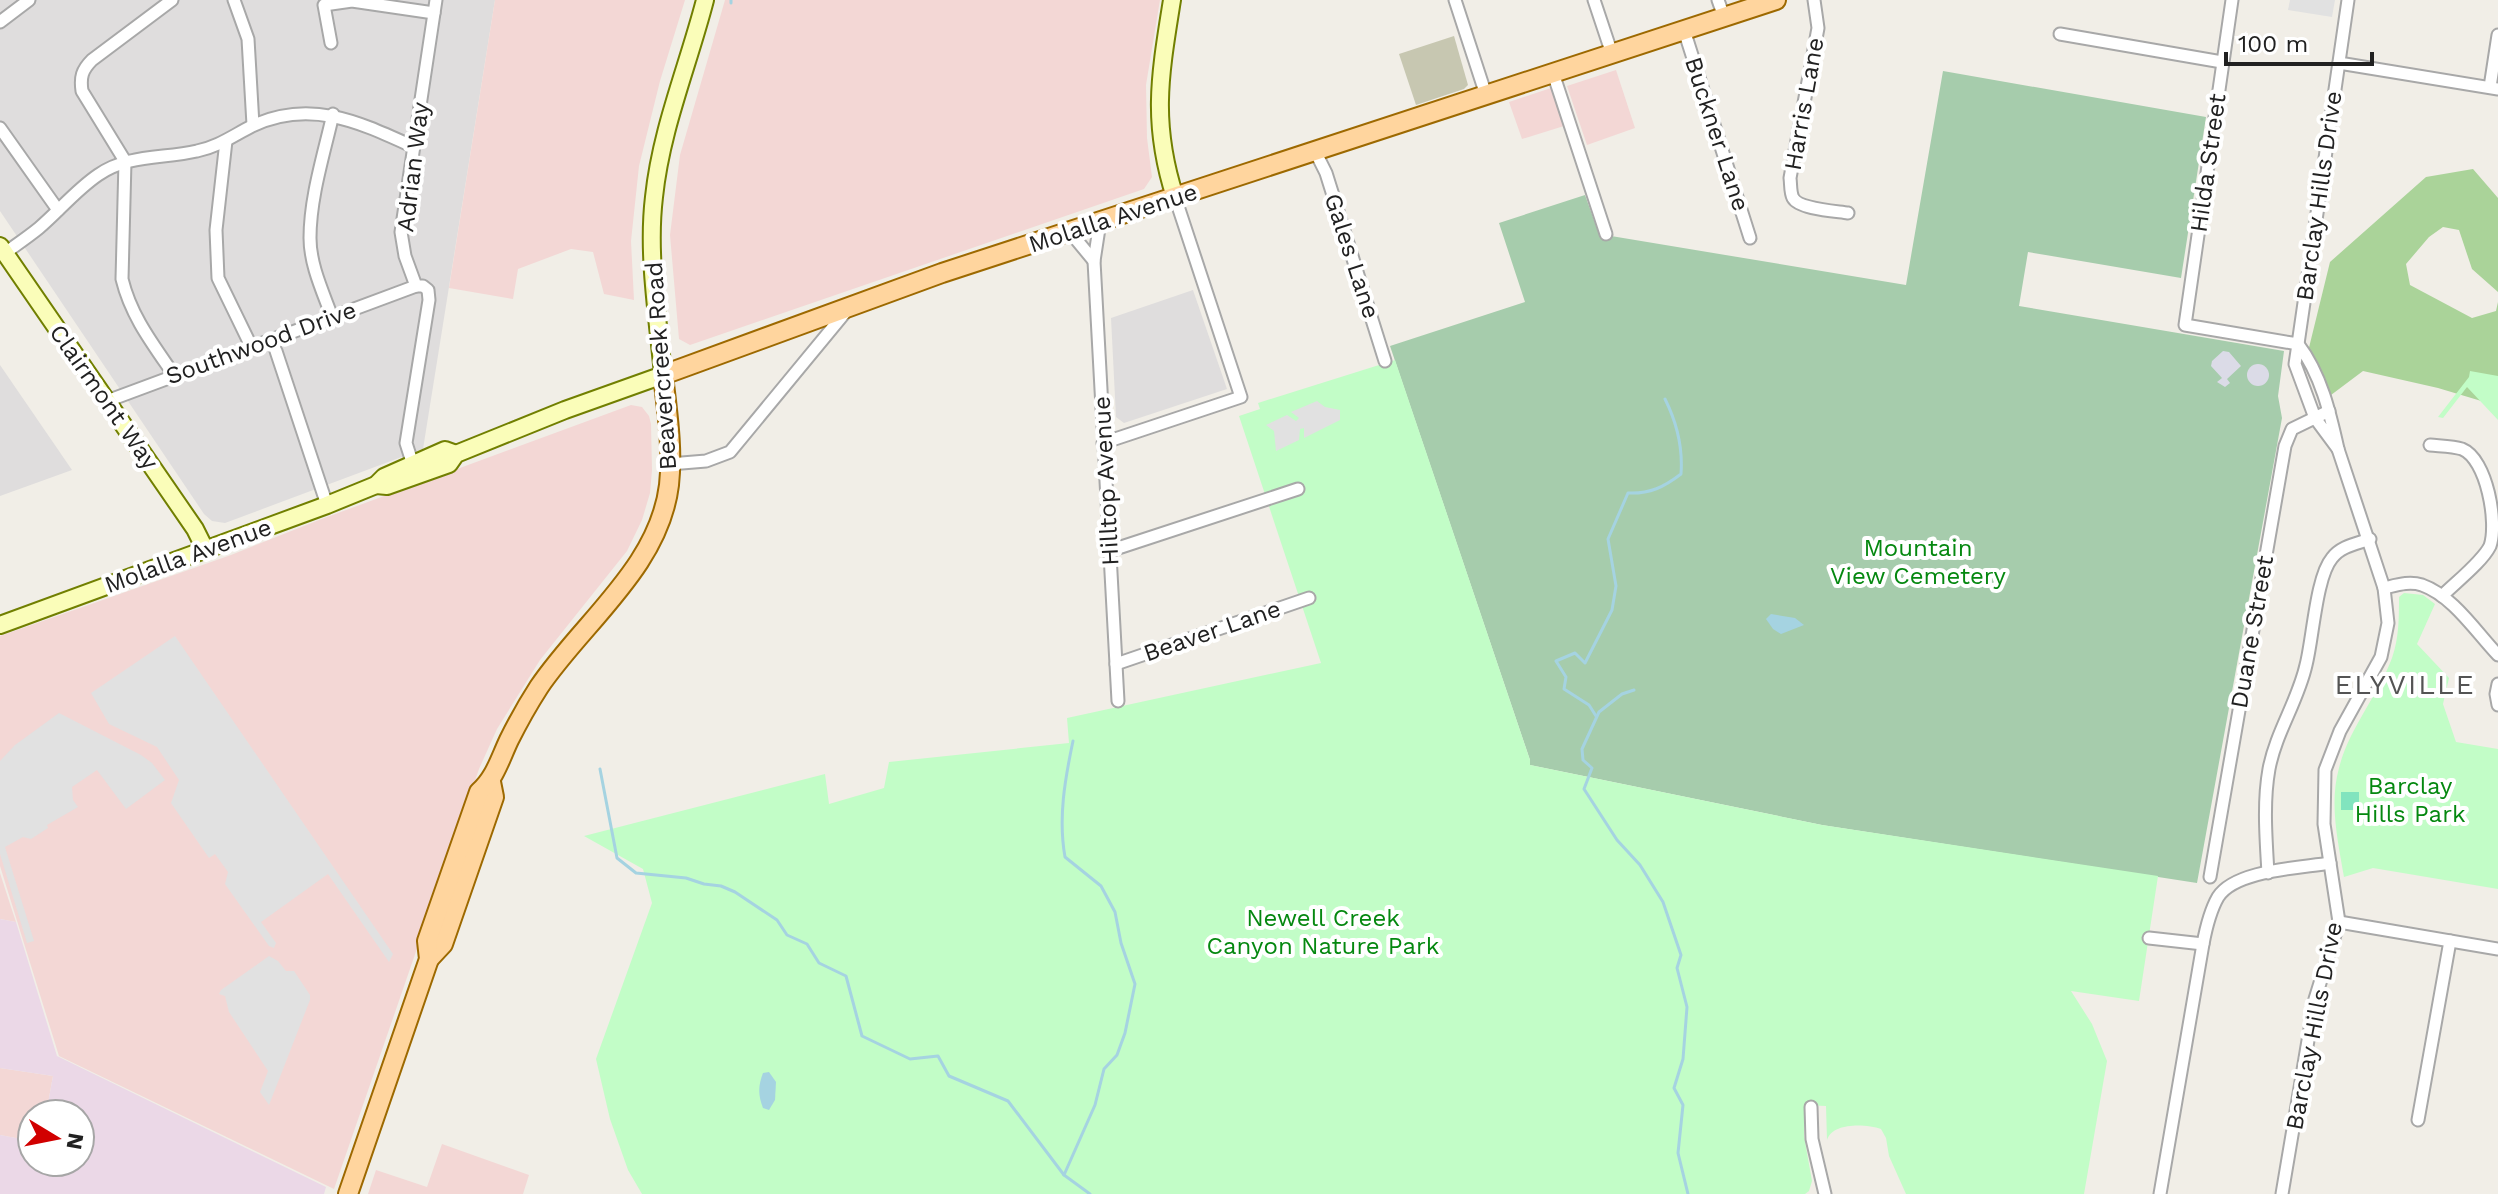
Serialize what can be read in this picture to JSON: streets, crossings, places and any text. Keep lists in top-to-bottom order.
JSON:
{
  "streets": {
    "main road": ["Molalla Avenue", "Beavercreek Road", "Clairmont Way"],
    "street": [
      "Harris Lane",
      "Buckner Lane",
      "Hilda Street",
      "Adrian Way",
      "Barclay Hills Drive",
      "Gales Lane",
      "Southwood Drive",
      "Hilltop Avenue",
      "Beaver Lane",
      "Duane Street"
    ]
  },
  "crossings": [
    ["Buckner Lane", "Molalla Avenue"],
    ["Hilda Street", "Barclay Hills Drive"],
    ["Adrian Way", "Molalla Avenue"],
    ["Adrian Way", "Southwood Drive"],
    ["Barclay Hills Drive", "Duane Street"],
    ["Molalla Avenue", "Gales Lane"],
    ["Molalla Avenue", "Beavercreek Road"],
    ["Molalla Avenue", "Clairmont Way"],
    ["Molalla Avenue", "Hilltop Avenue"],
    ["Southwood Drive", "Clairmont Way"],
    ["Hilltop Avenue", "Beaver Lane"]
  ],
  "districts": ["ELYVILLE"],
  "parks": ["Mountain View Cemetery", "Barclay Hills Park", "Newell Creek Canyon Nature Park"],
  "scale_bar": "100 m",
  "north": "right"
}
